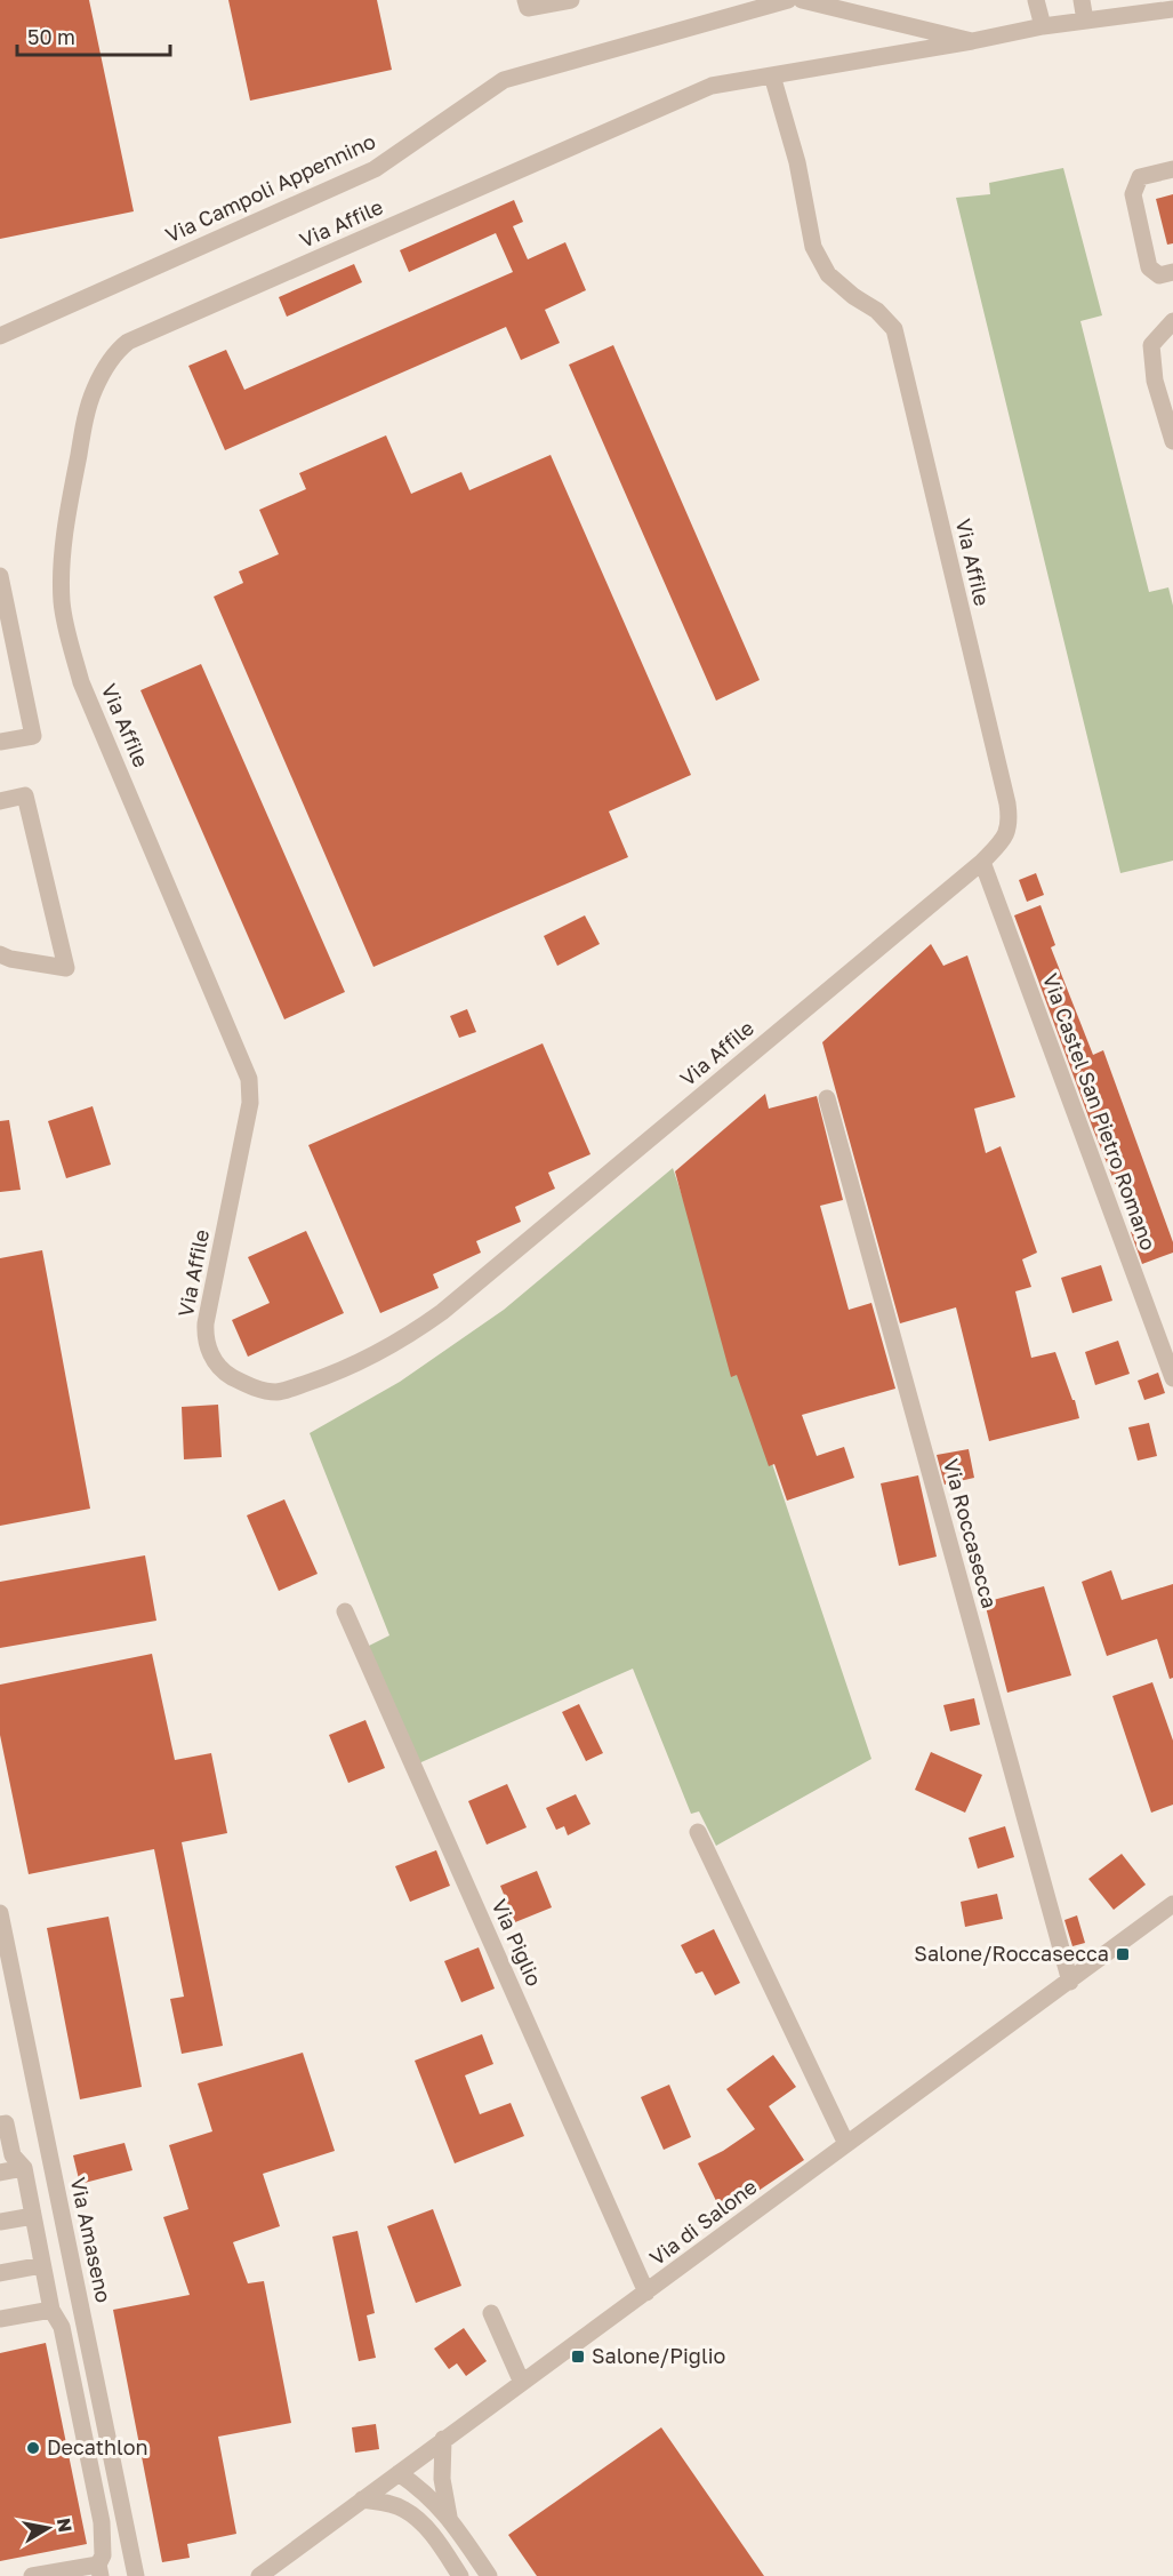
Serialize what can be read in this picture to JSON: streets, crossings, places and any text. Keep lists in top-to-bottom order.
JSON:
{
  "streets": {
    "street": [
      "Via Campoli Appennino",
      "Via Affile",
      "Via Castel San Pietro Romano",
      "Via Roccasecca",
      "Via Piglio",
      "Via di Salone",
      "Via Amaseno"
    ]
  },
  "crossings": [
    ["Via Affile", "Via Castel San Pietro Romano"],
    ["Via Roccasecca", "Via di Salone"],
    ["Via Piglio", "Via di Salone"]
  ],
  "places": {
    "transit": ["Salone/Roccasecca", "Salone/Piglio"],
    "other": ["Decathlon"]
  },
  "scale_bar": "50 m",
  "north": "right"
}
